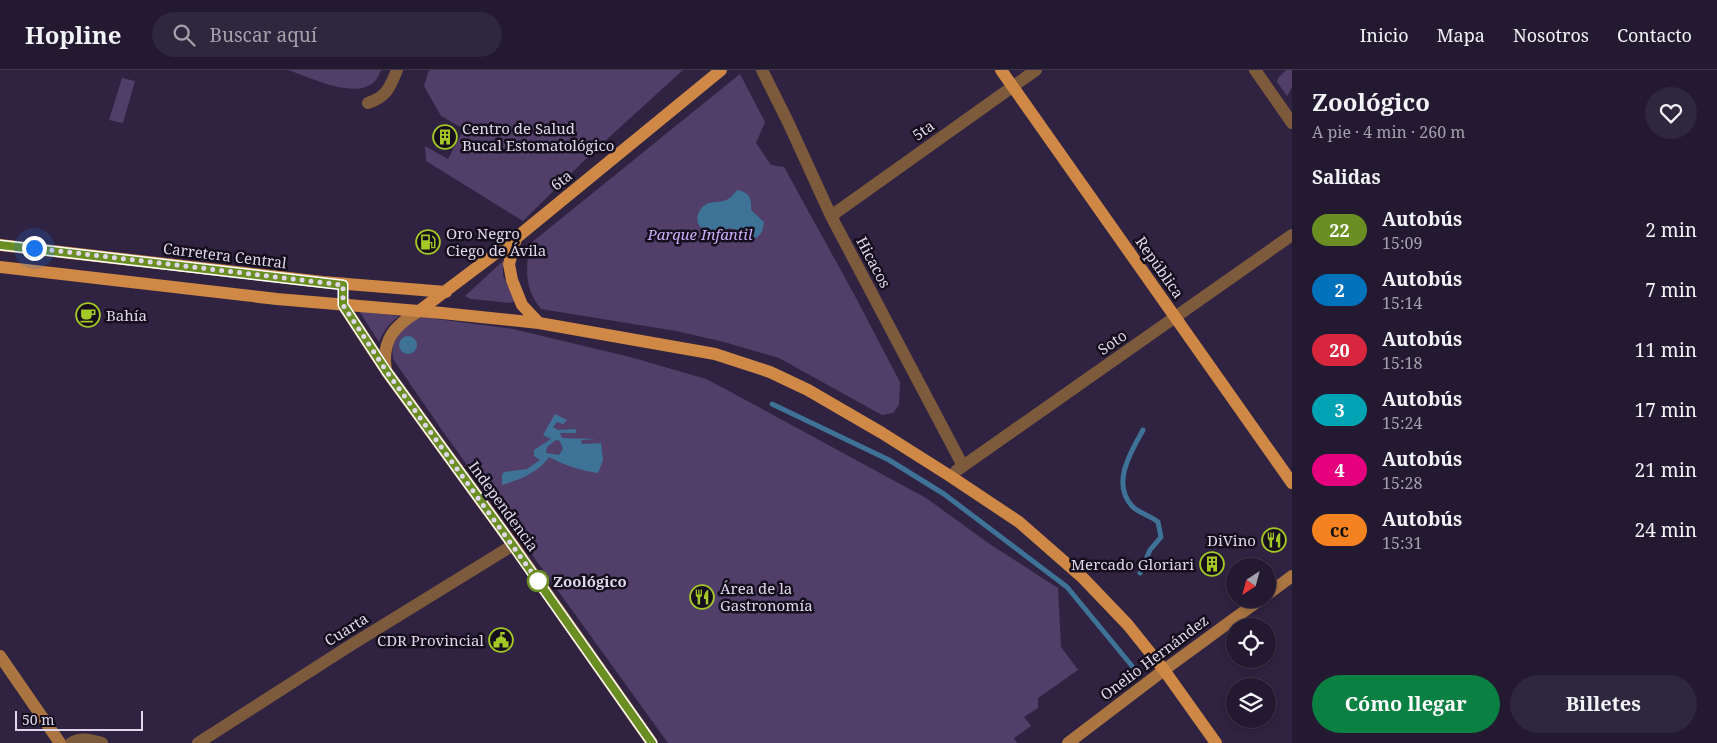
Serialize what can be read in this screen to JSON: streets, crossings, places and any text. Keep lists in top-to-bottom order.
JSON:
{
  "streets": {
    "main road": ["6ta", "Carretera Central", "República"],
    "street": [
      "5ta",
      "Hicacos",
      "Soto",
      "Independencia",
      "Cuarta",
      "Onelio Hernández"
    ]
  },
  "crossings": [
    ["5ta", "Hicacos"],
    ["5ta", "República"],
    ["6ta", "Carretera Central"],
    ["Hicacos", "Soto"],
    ["República", "Soto"],
    ["Independencia", "Cuarta"]
  ],
  "parks": ["Parque Infantil"],
  "places": {
    "building": ["Centro de Salud Bucal Estomatológico", "Mercado Gloriari"],
    "fuel station": ["Oro Negro Ciego de Ávila"],
    "cafe": ["Bahía"],
    "restaurant": ["DiVino", "Área de la Gastronomía"],
    "other": ["Zoológico"],
    "public building": ["CDR Provincial"]
  },
  "lines": ["bus line 22"],
  "scale_bar": "50 m",
  "north": "bottom left",
  "page": {
    "header": "Hopline",
    "search": "Buscar aquí",
    "nav": [
      "Inicio",
      "Mapa",
      "Nosotros",
      "Contacto"
    ],
    "heading": [
      ["Zoológico", "A pie · 4 min · 260 m"],
      "Salidas"
    ],
    "list": [
      {
        "mark": "22",
        "name": "Autobús",
        "note": "15:09",
        "value": "2 min"
      },
      {
        "mark": "2",
        "name": "Autobús",
        "note": "15:14",
        "value": "7 min"
      },
      {
        "mark": "20",
        "name": "Autobús",
        "note": "15:18",
        "value": "11 min"
      },
      {
        "mark": "3",
        "name": "Autobús",
        "note": "15:24",
        "value": "17 min"
      },
      {
        "mark": "4",
        "name": "Autobús",
        "note": "15:28",
        "value": "21 min"
      },
      {
        "mark": "cc",
        "name": "Autobús",
        "note": "15:31",
        "value": "24 min"
      }
    ],
    "buttons": ["Cómo llegar", "Billetes"],
    "scale": "50 m"
  }
}
